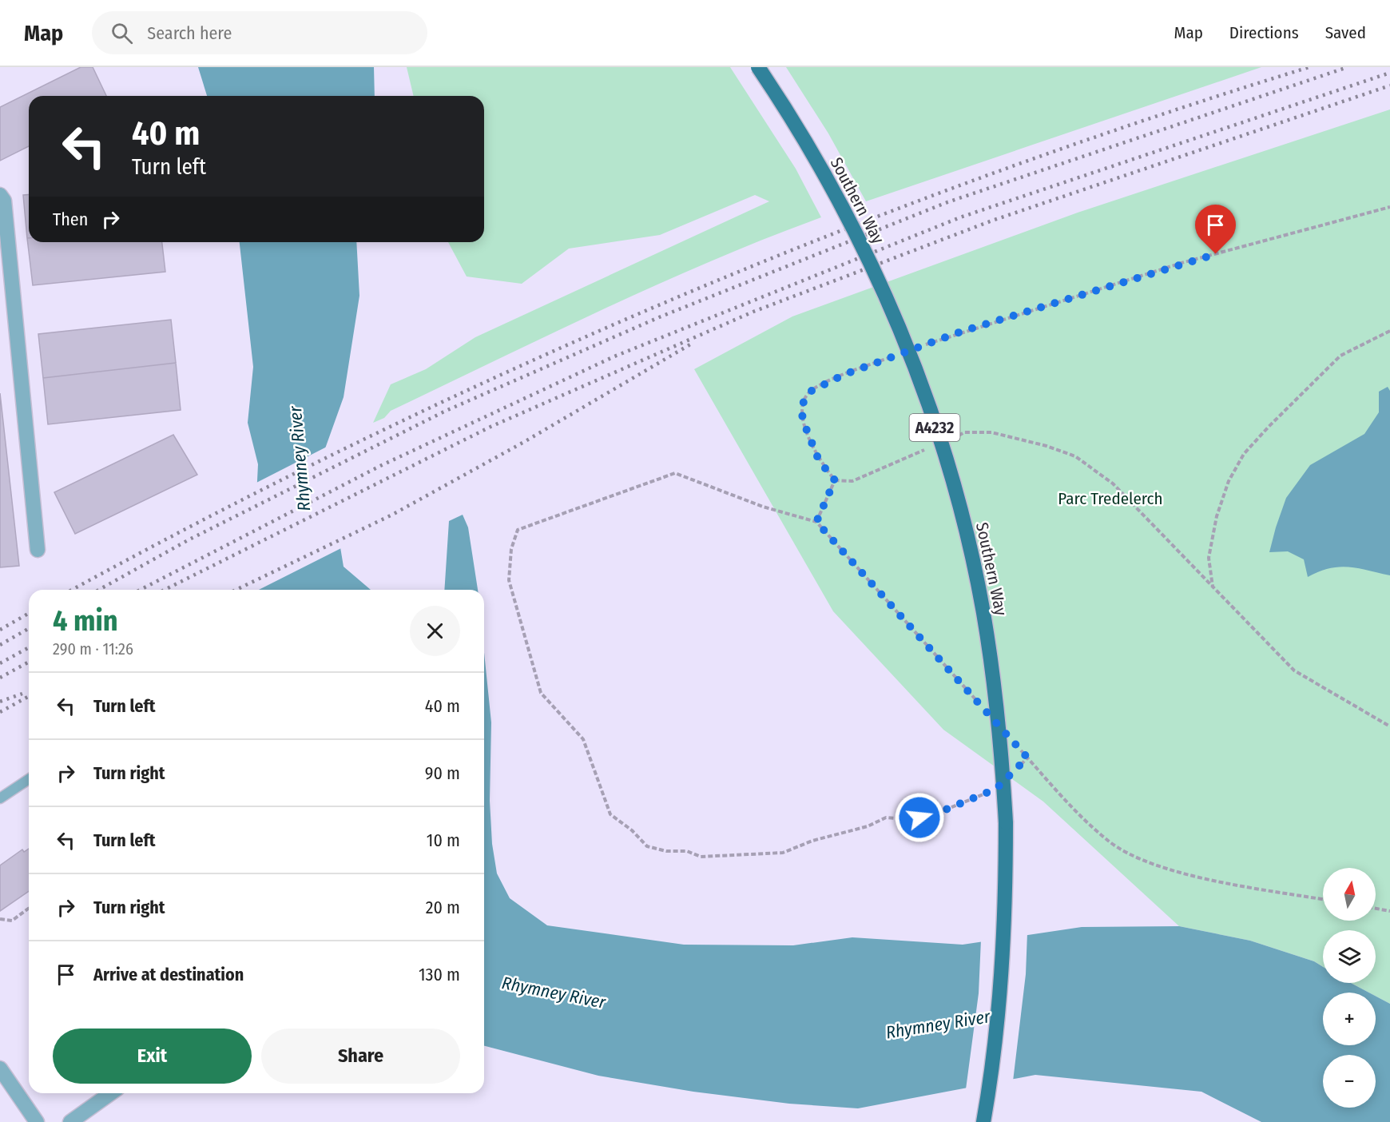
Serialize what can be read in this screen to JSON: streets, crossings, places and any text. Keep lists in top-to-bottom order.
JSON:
{
  "streets": {
    "main road": ["Southern Way", "A4232"]
  },
  "water": ["Rhymney River"],
  "parks": ["Parc Tredelerch"],
  "north": "top",
  "page": {
    "header": "Map",
    "search": "Search here",
    "nav": ["Map", "Directions", "Saved"],
    "turn": ["40 m", "Turn left"],
    "then": "Then",
    "heading": ["4 min", "290 m · 11:26"],
    "list": [
      {
        "name": "Turn left",
        "value": "40 m"
      },
      {
        "name": "Turn right",
        "value": "90 m"
      },
      {
        "name": "Turn left",
        "value": "10 m"
      },
      {
        "name": "Turn right",
        "value": "20 m"
      },
      {
        "name": "Arrive at destination",
        "value": "130 m"
      }
    ],
    "map_buttons": ["+", "−"],
    "buttons": ["Exit", "Share"]
  }
}
